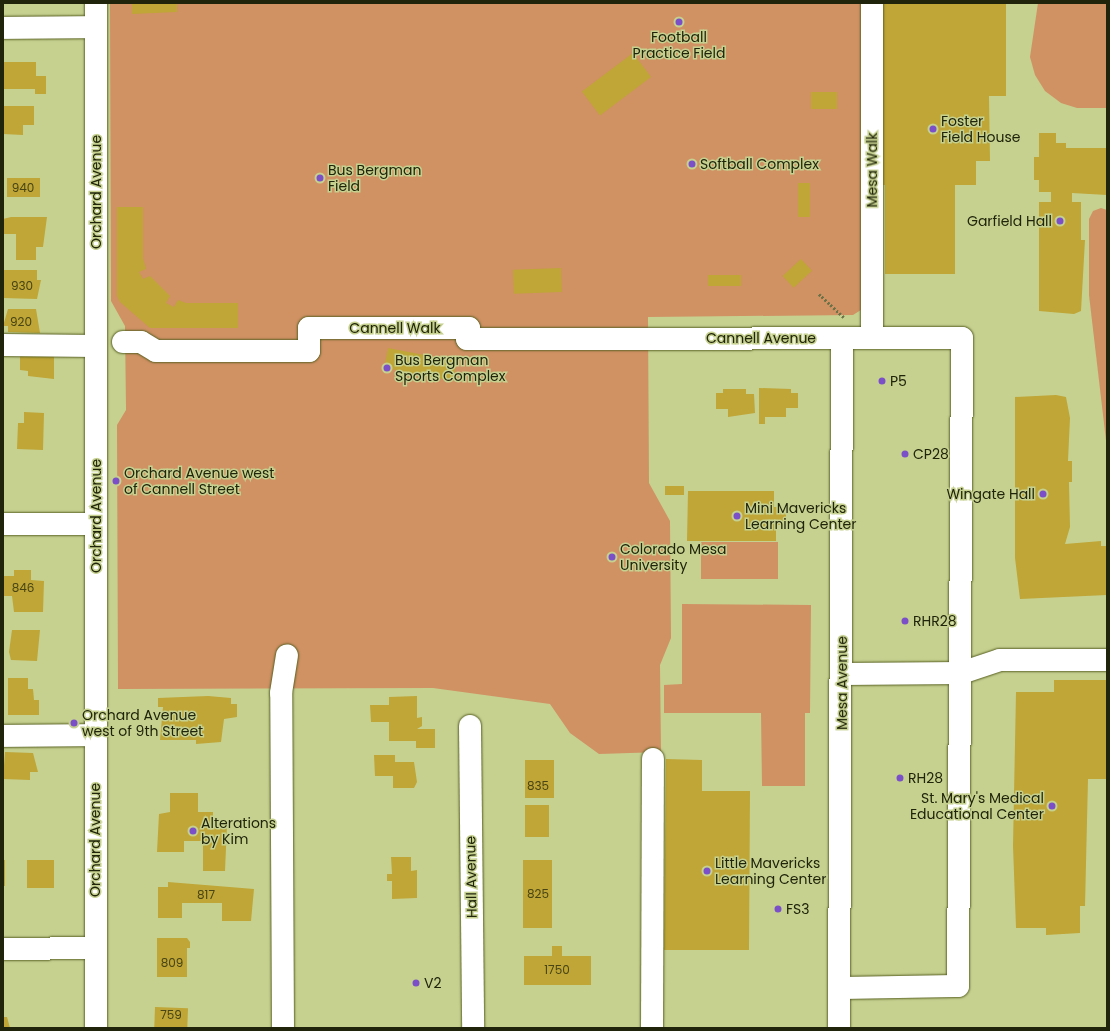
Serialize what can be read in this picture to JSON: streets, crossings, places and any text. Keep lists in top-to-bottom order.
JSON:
{
  "streets": {
    "street": [
      "Mesa Walk",
      "Orchard Avenue",
      "Cannell Walk",
      "Cannell Avenue",
      "Mesa Avenue",
      "Hall Avenue"
    ]
  },
  "crossings": [
    ["Mesa Walk", "Cannell Avenue"],
    ["Cannell Walk", "Cannell Avenue"],
    ["Cannell Avenue", "Mesa Avenue"]
  ],
  "places": [
    "Football Practice Field",
    "Foster Field House",
    "Softball Complex",
    "Bus Bergman Field",
    "Garfield Hall",
    "Bus Bergman Sports Complex",
    "P5",
    "CP28",
    "Orchard Avenue west of Cannell Street",
    "Wingate Hall",
    "Mini Mavericks Learning Center",
    "Colorado Mesa University",
    "RHR28",
    "Orchard Avenue west of 9th Street",
    "RH28",
    "St. Mary's Medical Educational Center",
    "Alterations by Kim",
    "Little Mavericks Learning Center",
    "FS3",
    "V2"
  ],
  "house_numbers": [
    "940",
    "930",
    "920",
    "846",
    "835",
    "825",
    "817",
    "809",
    "1750",
    "759"
  ]
}
